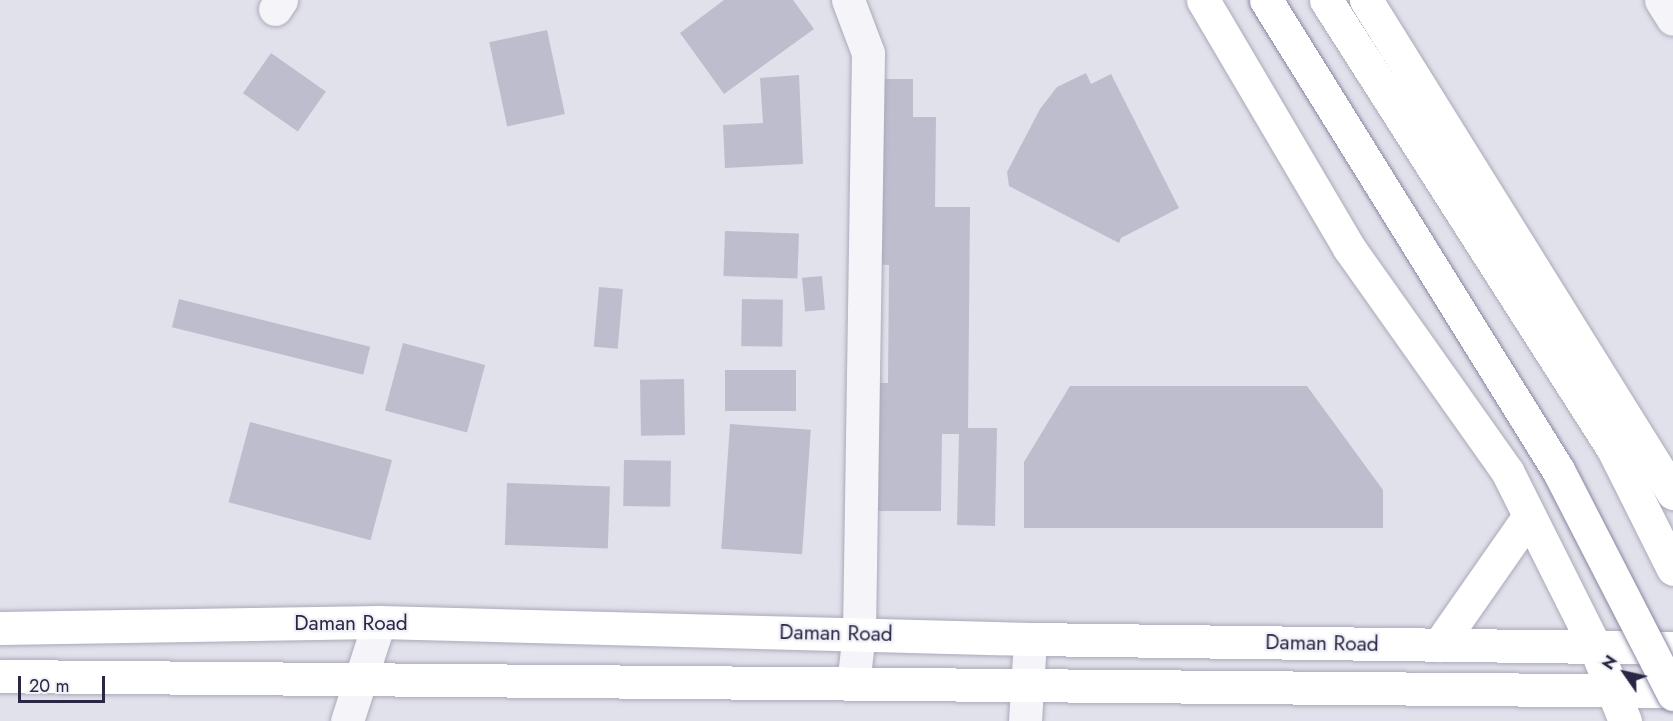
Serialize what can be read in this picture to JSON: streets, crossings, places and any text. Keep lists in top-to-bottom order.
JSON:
{
  "streets": {
    "main road": ["Daman Road"]
  },
  "scale_bar": "20 m",
  "north": "top left"
}
